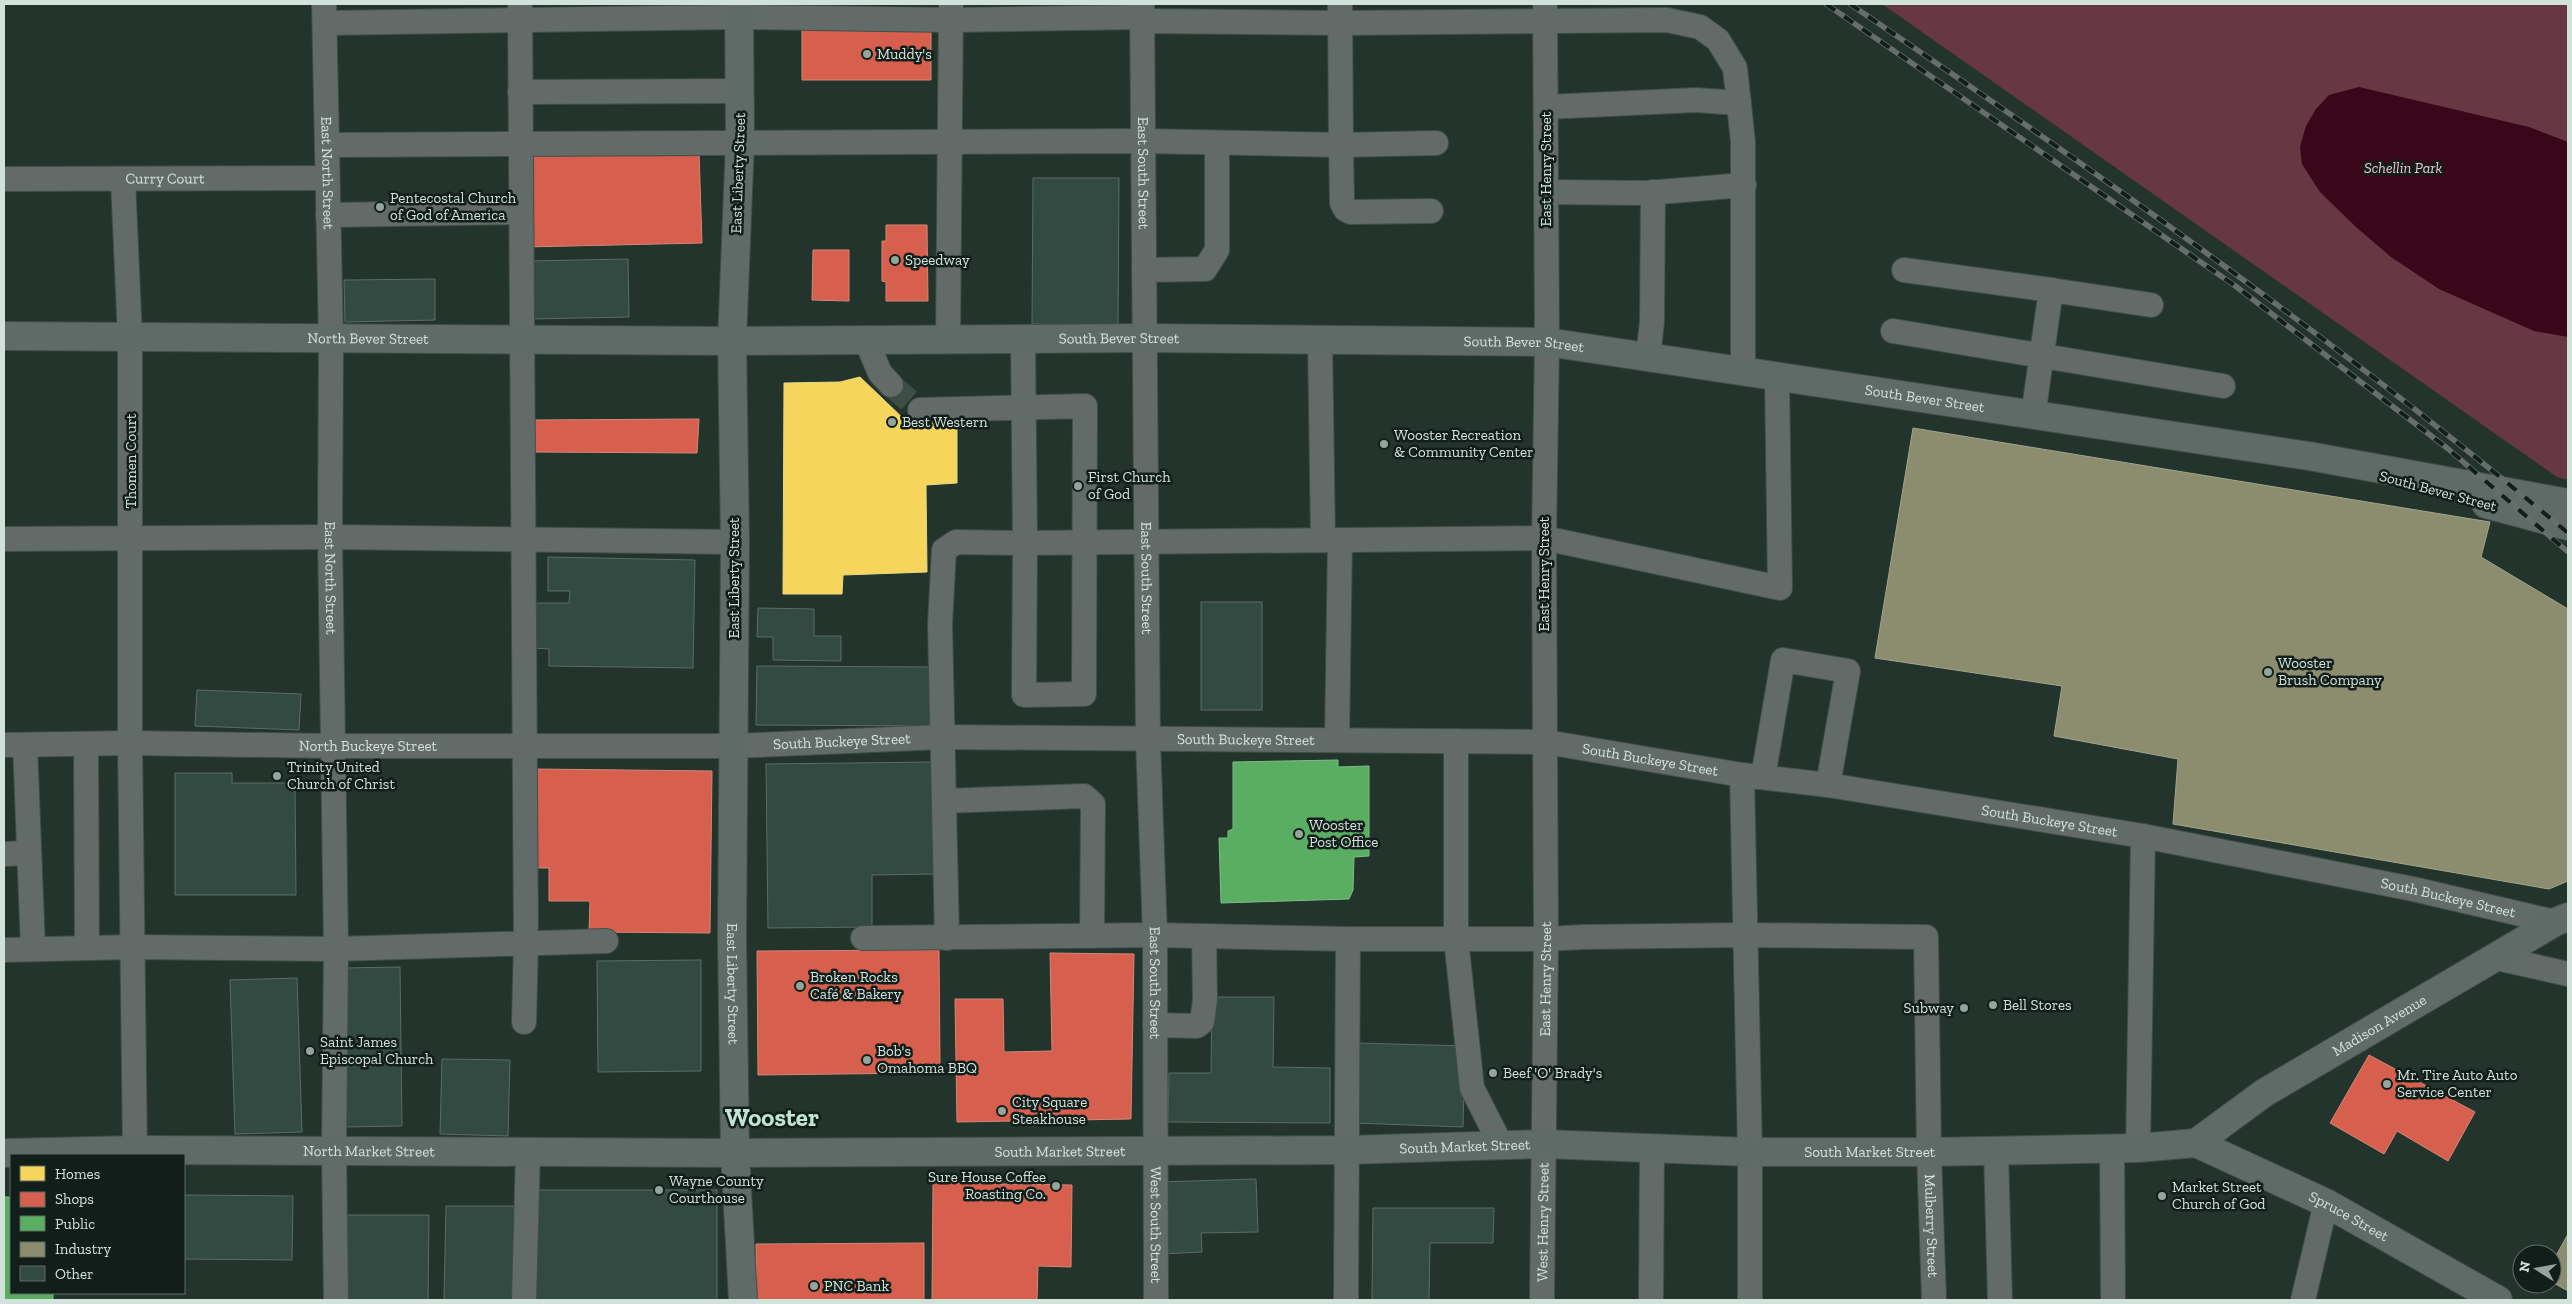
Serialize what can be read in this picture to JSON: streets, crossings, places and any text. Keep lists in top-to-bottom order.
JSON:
{
  "streets": {
    "main road": [
      "East Liberty Street",
      "North Bever Street",
      "South Bever Street",
      "Madison Avenue",
      "South Market Street",
      "North Market Street",
      "Spruce Street"
    ],
    "street": [
      "East Henry Street",
      "East North Street",
      "East South Street",
      "Curry Court",
      "Thomen Court",
      "South Buckeye Street",
      "North Buckeye Street",
      "West Henry Street",
      "West South Street",
      "Mulberry Street"
    ]
  },
  "crossings": [
    ["East Henry Street", "South Bever Street"],
    ["East Henry Street", "South Buckeye Street"],
    ["East Henry Street", "South Market Street"],
    ["East Henry Street", "West Henry Street"],
    ["East North Street", "Curry Court"],
    ["East North Street", "North Bever Street"],
    ["East North Street", "North Buckeye Street"],
    ["East North Street", "North Market Street"],
    ["East South Street", "South Bever Street"],
    ["East South Street", "South Buckeye Street"],
    ["East South Street", "South Market Street"],
    ["East South Street", "West South Street"],
    ["East Liberty Street", "North Bever Street"],
    ["East Liberty Street", "South Bever Street"],
    ["East Liberty Street", "South Buckeye Street"],
    ["East Liberty Street", "North Buckeye Street"],
    ["East Liberty Street", "South Market Street"],
    ["East Liberty Street", "North Market Street"],
    ["Curry Court", "Thomen Court"],
    ["North Bever Street", "South Bever Street"],
    ["North Bever Street", "Thomen Court"],
    ["Thomen Court", "North Buckeye Street"],
    ["Thomen Court", "North Market Street"],
    ["South Buckeye Street", "North Buckeye Street"],
    ["South Buckeye Street", "Madison Avenue"],
    ["Madison Avenue", "South Market Street"],
    ["Madison Avenue", "Spruce Street"],
    ["South Market Street", "North Market Street"],
    ["South Market Street", "Spruce Street"],
    ["South Market Street", "West Henry Street"],
    ["South Market Street", "West South Street"],
    ["South Market Street", "Mulberry Street"]
  ],
  "districts": ["Wooster"],
  "parks": ["Schellin Park"],
  "places": [
    "Muddy's",
    "Pentecostal Church of God of America",
    "Speedway",
    "Best Western",
    "Wooster Recreation & Community Center",
    "First Church of God",
    "Wooster Brush Company",
    "Trinity United Church of Christ",
    "Wooster Post Office",
    "Broken Rocks Café & Bakery",
    "Bell Stores",
    "Subway",
    "Saint James Episcopal Church",
    "Bob's Omahoma BBQ",
    "Beef 'O' Brady's",
    "Mr. Tire Auto Auto Service Center",
    "City Square Steakhouse",
    "Sure House Coffee Roasting Co.",
    "Wayne County Courthouse",
    "Market Street Church of God",
    "PNC Bank"
  ],
  "legend": [
    "Homes",
    "Shops",
    "Public",
    "Industry",
    "Other"
  ],
  "north": "left"
}
